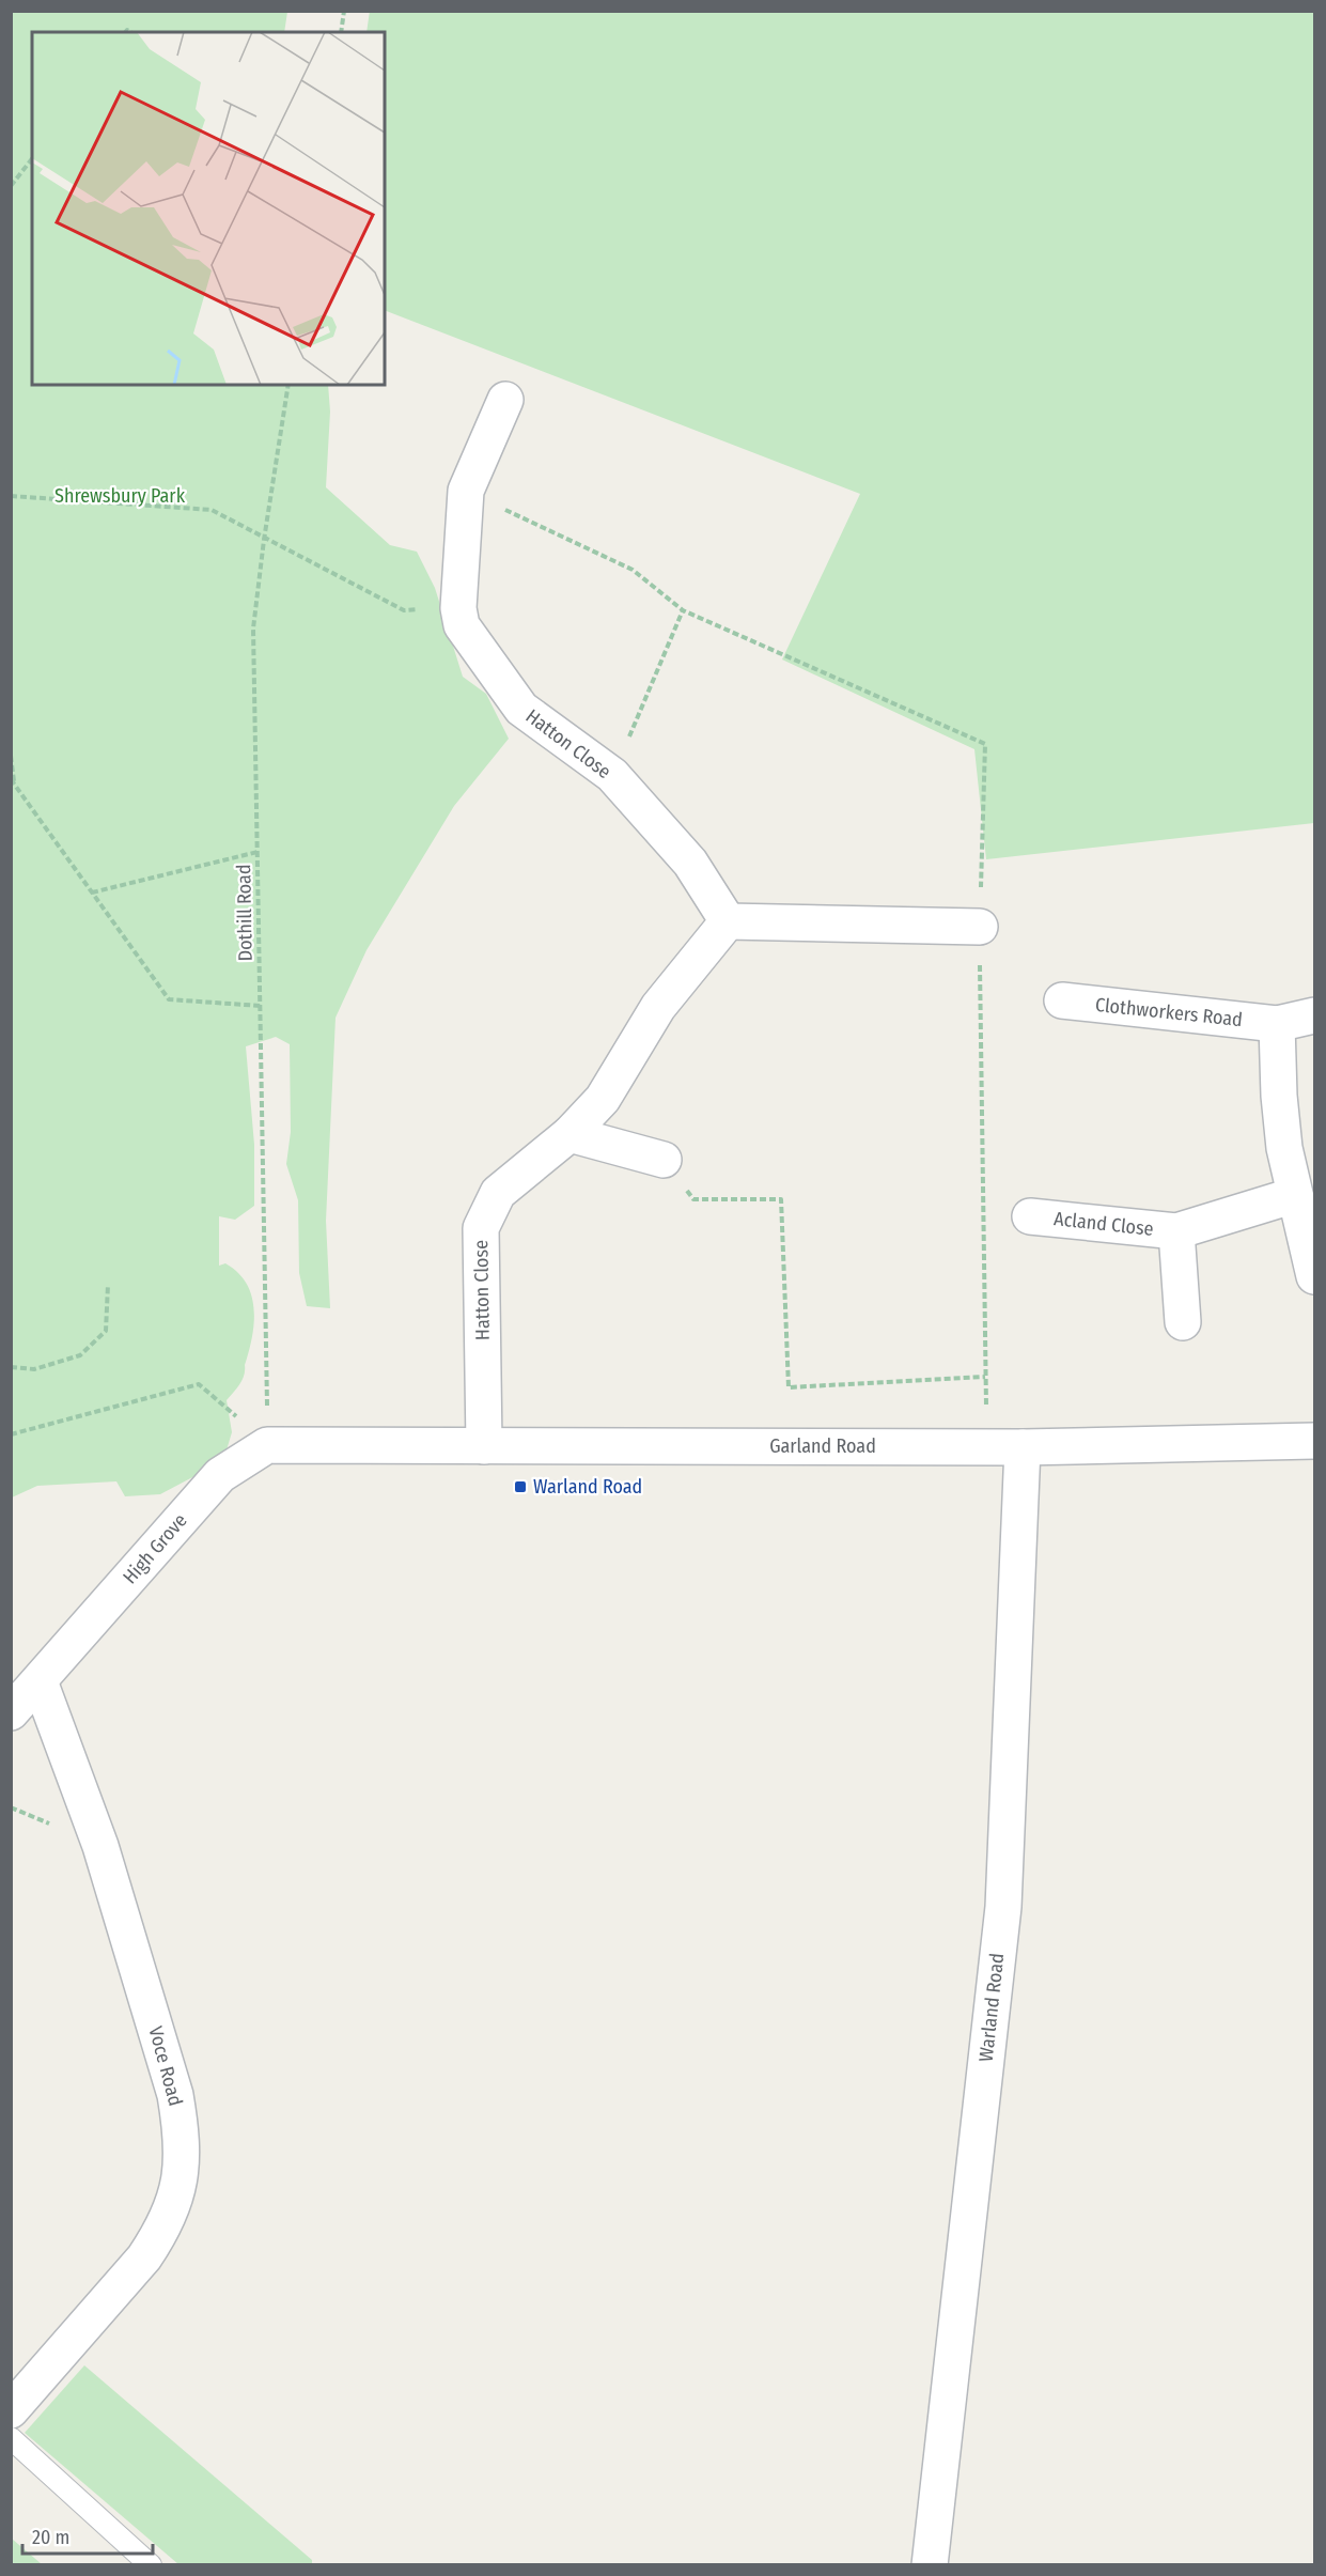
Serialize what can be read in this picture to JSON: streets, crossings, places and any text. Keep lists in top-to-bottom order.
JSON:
{
  "streets": {
    "street": [
      "Hatton Close",
      "Clothworkers Road",
      "Acland Close",
      "Garland Road",
      "High Grove",
      "Warland Road",
      "Voce Road"
    ],
    "path": ["Dothill Road"]
  },
  "crossings": [
    ["Hatton Close", "Garland Road"],
    ["Dothill Road", "Garland Road"],
    ["Dothill Road", "High Grove"],
    ["Garland Road", "High Grove"],
    ["Garland Road", "Warland Road"],
    ["High Grove", "Voce Road"]
  ],
  "parks": ["Shrewsbury Park"],
  "places": {
    "transit": ["Warland Road"]
  },
  "scale_bar": "20 m"
}
